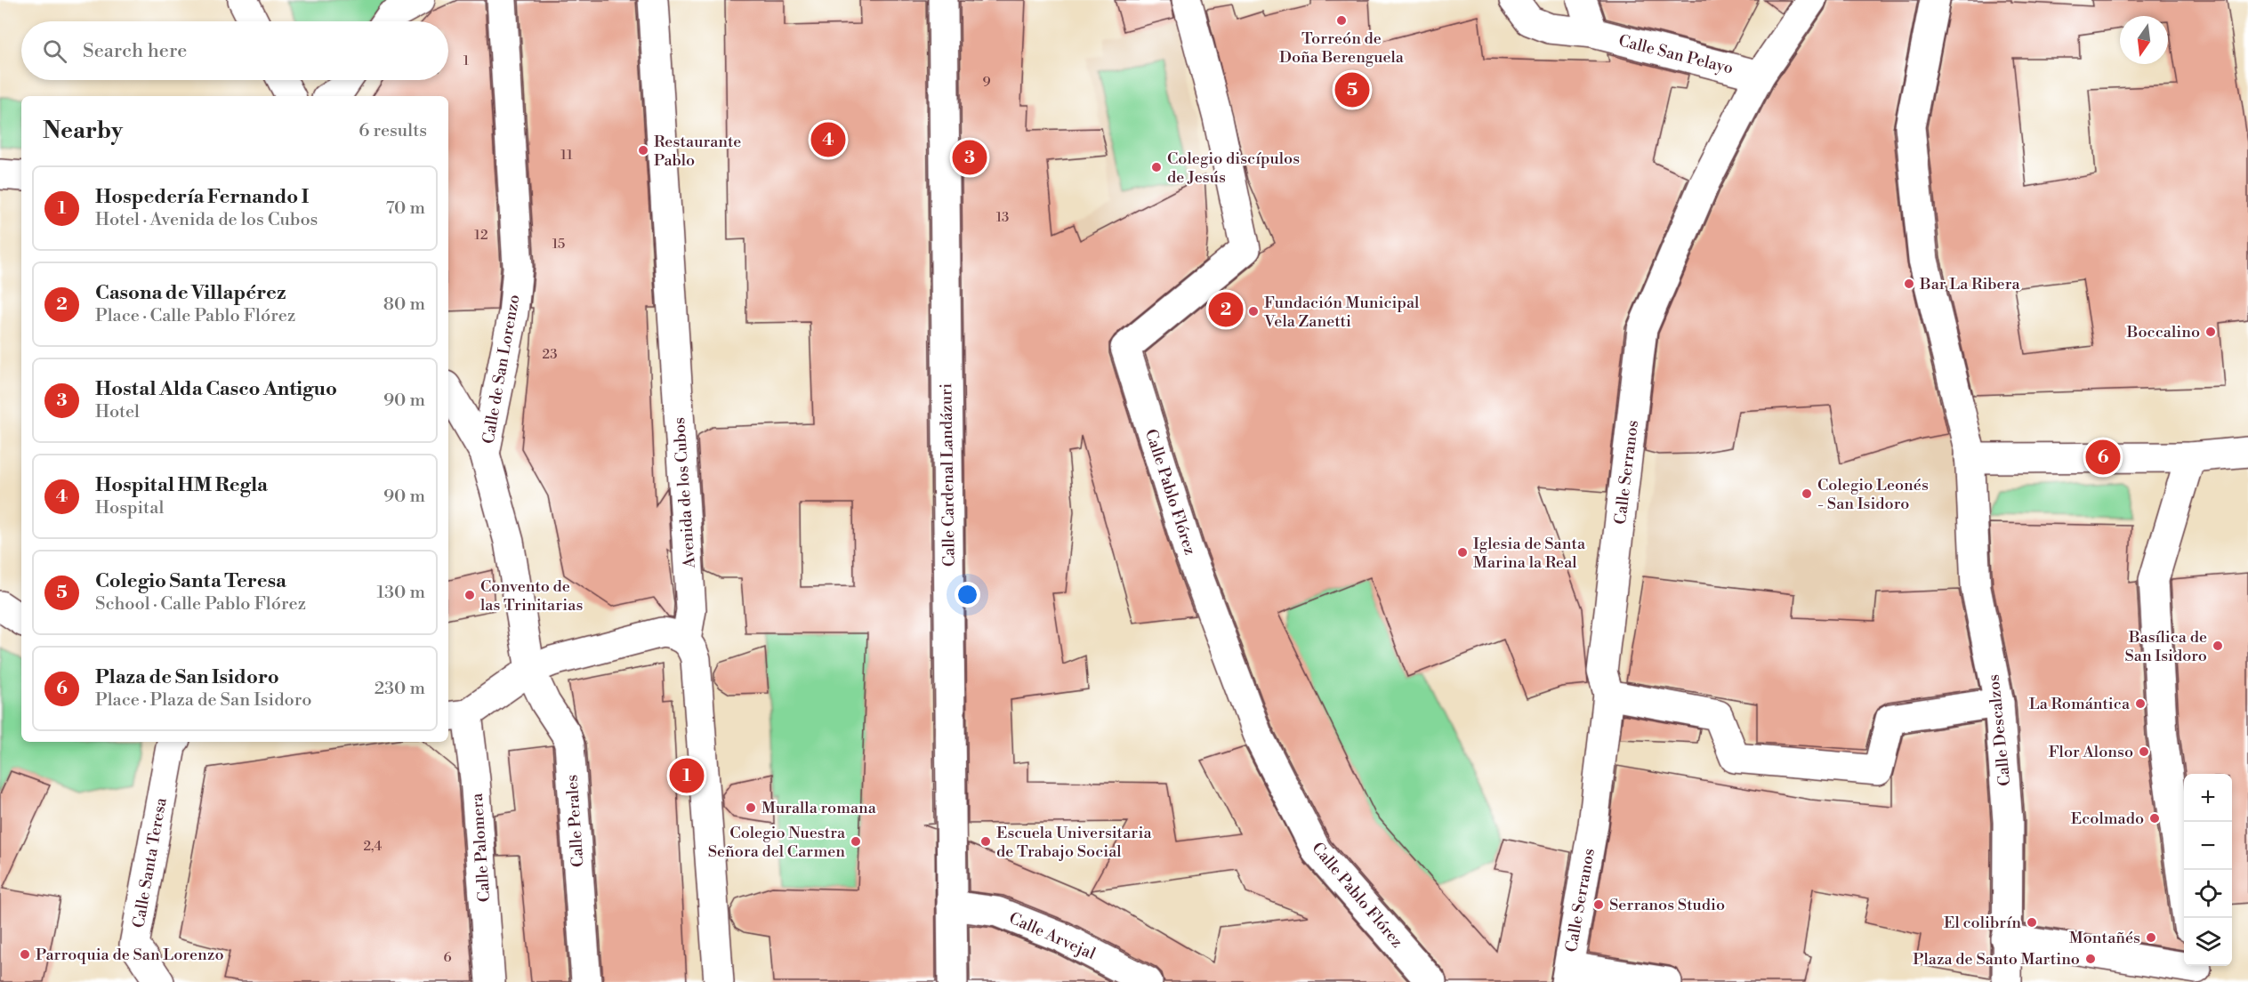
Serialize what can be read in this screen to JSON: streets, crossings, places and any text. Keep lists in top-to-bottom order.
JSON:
{
  "streets": {
    "street": [
      "Calle San Pelayo",
      "Calle de San Lorenzo",
      "Calle Serranos",
      "Calle Cardenal Landázuri",
      "Calle Pablo Flórez",
      "Avenida de los Cubos",
      "Calle Descalzos",
      "Calle Perales",
      "Calle Palomera",
      "Calle Santa Teresa",
      "Calle Arvejal"
    ]
  },
  "crossings": [
    ["Calle San Pelayo", "Calle Serranos"],
    ["Calle de San Lorenzo", "Calle Perales"],
    ["Calle Cardenal Landázuri", "Calle Arvejal"]
  ],
  "places": [
    "Torreón de Doña Berenguela",
    "Restaurante Pablo",
    "Colegio discípulos de Jesús",
    "Bar La Ribera",
    "Fundación Municipal Vela Zanetti",
    "Boccalino",
    "Colegio Leonés - San Isidoro",
    "Iglesia de Santa Marina la Real",
    "Convento de las Trinitarias",
    "Basílica de San Isidoro",
    "La Romántica",
    "Flor Alonso",
    "Muralla romana",
    "Ecolmado",
    "Colegio Nuestra Señora del Carmen",
    "Escuela Universitaria de Trabajo Social",
    "Serranos Studio",
    "El colibrín",
    "Montañés",
    "Parroquia de San Lorenzo",
    "Plaza de Santo Martino"
  ],
  "house_numbers": [
    "1",
    "9",
    "11",
    "13",
    "12",
    "15",
    "23",
    "2,4",
    "6"
  ],
  "north": "bottom",
  "page": {
    "search": "Search here",
    "pins": [
      "5",
      "4",
      "3",
      "2",
      "6",
      "1"
    ],
    "heading": ["Nearby", "6 results"],
    "list": [
      {
        "mark": "1",
        "name": "Hospedería Fernando I",
        "note": "Hotel · Avenida de los Cubos",
        "value": "70 m"
      },
      {
        "mark": "2",
        "name": "Casona de Villapérez",
        "note": "Place · Calle Pablo Flórez",
        "value": "80 m"
      },
      {
        "mark": "3",
        "name": "Hostal Alda Casco Antiguo",
        "note": "Hotel",
        "value": "90 m"
      },
      {
        "mark": "4",
        "name": "Hospital HM Regla",
        "note": "Hospital",
        "value": "90 m"
      },
      {
        "mark": "5",
        "name": "Colegio Santa Teresa",
        "note": "School · Calle Pablo Flórez",
        "value": "130 m"
      },
      {
        "mark": "6",
        "name": "Plaza de San Isidoro",
        "note": "Place · Plaza de San Isidoro",
        "value": "230 m"
      }
    ],
    "map_buttons": ["+", "−"]
  }
}
